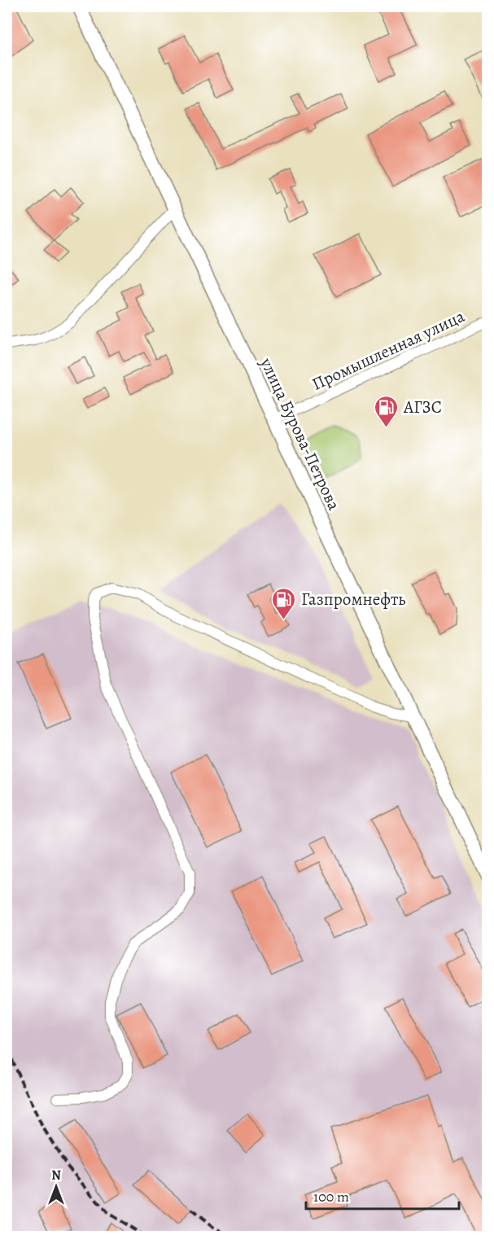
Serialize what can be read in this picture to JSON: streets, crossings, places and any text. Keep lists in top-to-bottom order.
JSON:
{
  "streets": {
    "main road": ["улица Бурова-Петрова"],
    "street": ["Промышленная улица"]
  },
  "crossings": [
    ["Промышленная улица", "улица Бурова-Петрова"]
  ],
  "places": {
    "fuel station": ["АГЗС", "Газпромнефть"]
  },
  "scale_bar": "100 m",
  "north": "top"
}
